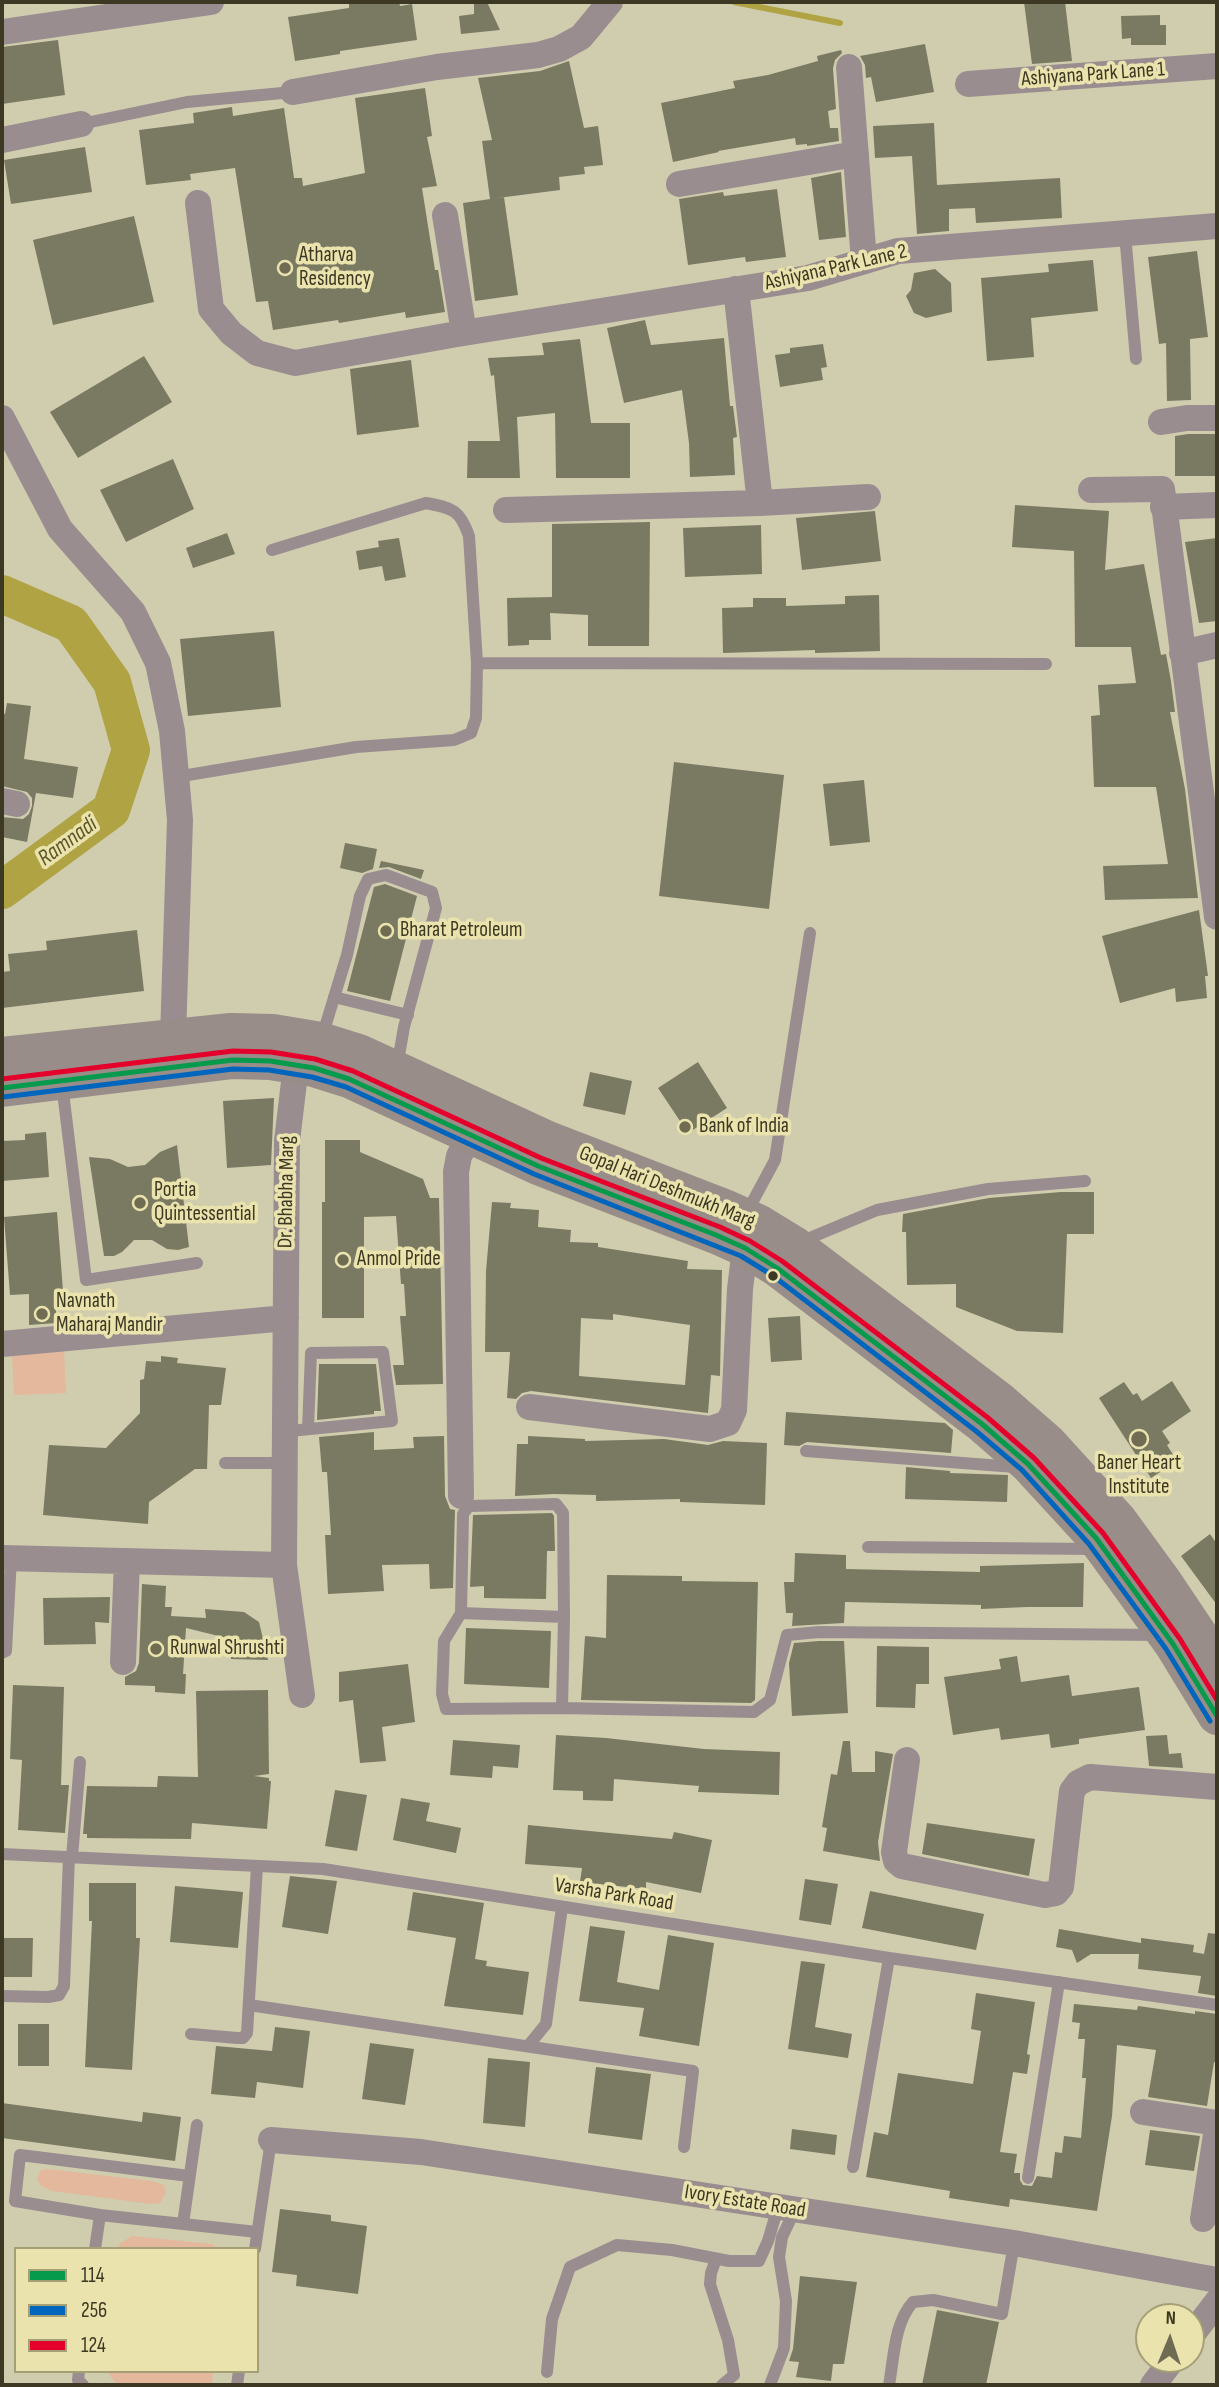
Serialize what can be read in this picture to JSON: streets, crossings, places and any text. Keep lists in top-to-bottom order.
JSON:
{
  "streets": {
    "main road": ["Gopal Hari Deshmukh Marg"],
    "street": [
      "Ashiyana Park Lane 1",
      "Ashiyana Park Lane 2",
      "Dr. Bhabha Marg",
      "Ivory Estate Road"
    ],
    "lane": ["Varsha Park Road"]
  },
  "crossings": [
    ["Gopal Hari Deshmukh Marg", "Dr. Bhabha Marg"]
  ],
  "water": ["Ramnadi"],
  "places": [
    "Atharva Residency",
    "Bharat Petroleum",
    "Bank of India",
    "Portia Quintessential",
    "Anmol Pride",
    "Navnath Maharaj Mandir",
    "Baner Heart Institute",
    "Runwal Shrushti"
  ],
  "lines": ["transit line 124", "transit line 114", "transit line 256"],
  "legend": ["114", "256", "124"],
  "north": "top"
}
